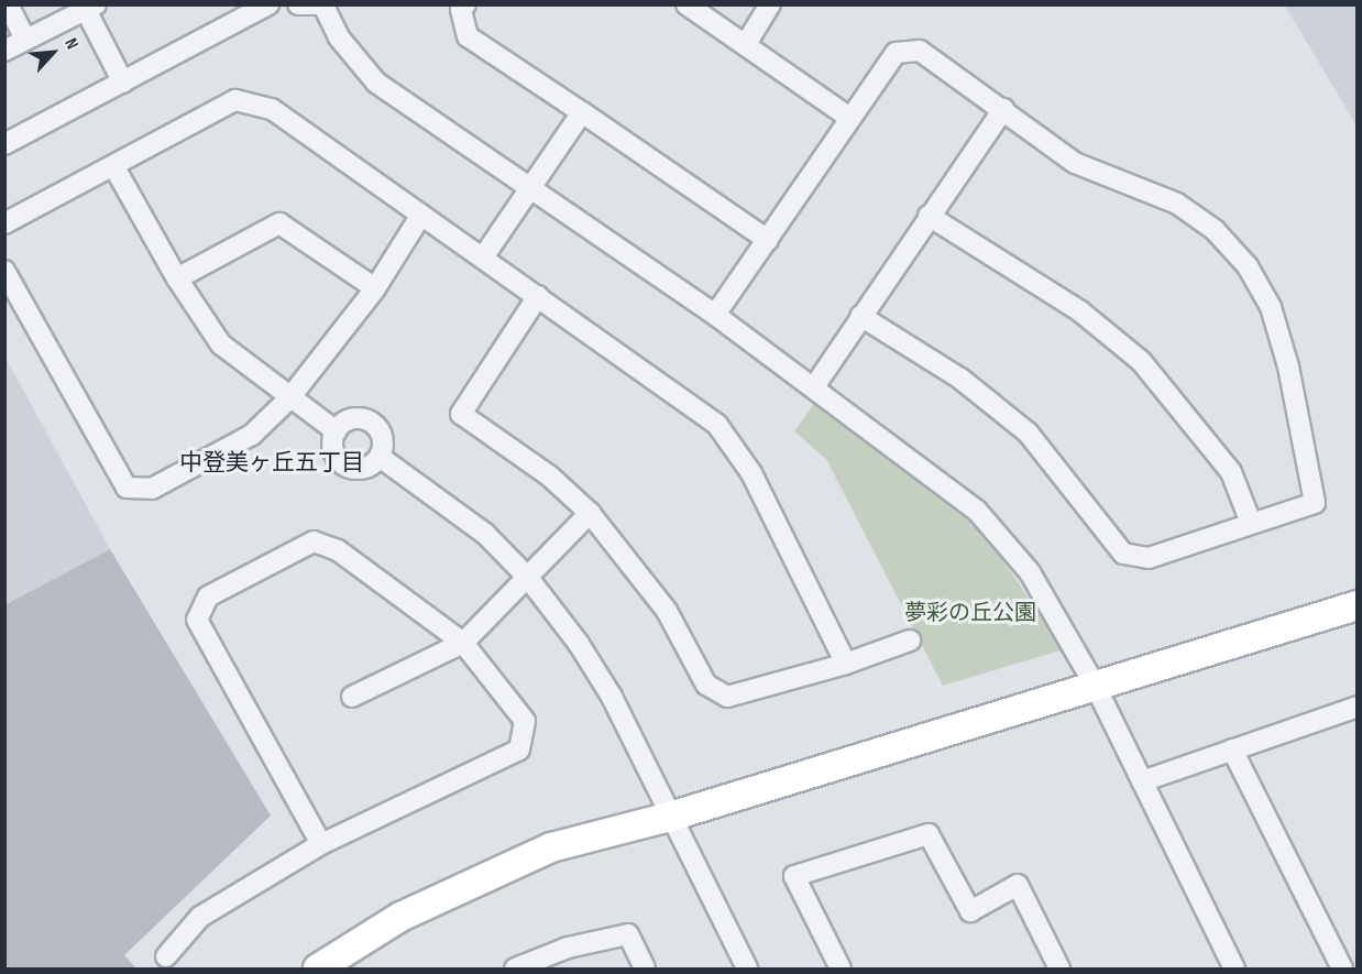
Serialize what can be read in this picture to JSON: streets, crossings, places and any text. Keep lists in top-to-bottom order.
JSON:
{
  "districts": ["中登美ヶ丘五丁目"],
  "parks": ["夢彩の丘公園"],
  "north": "top right"
}
